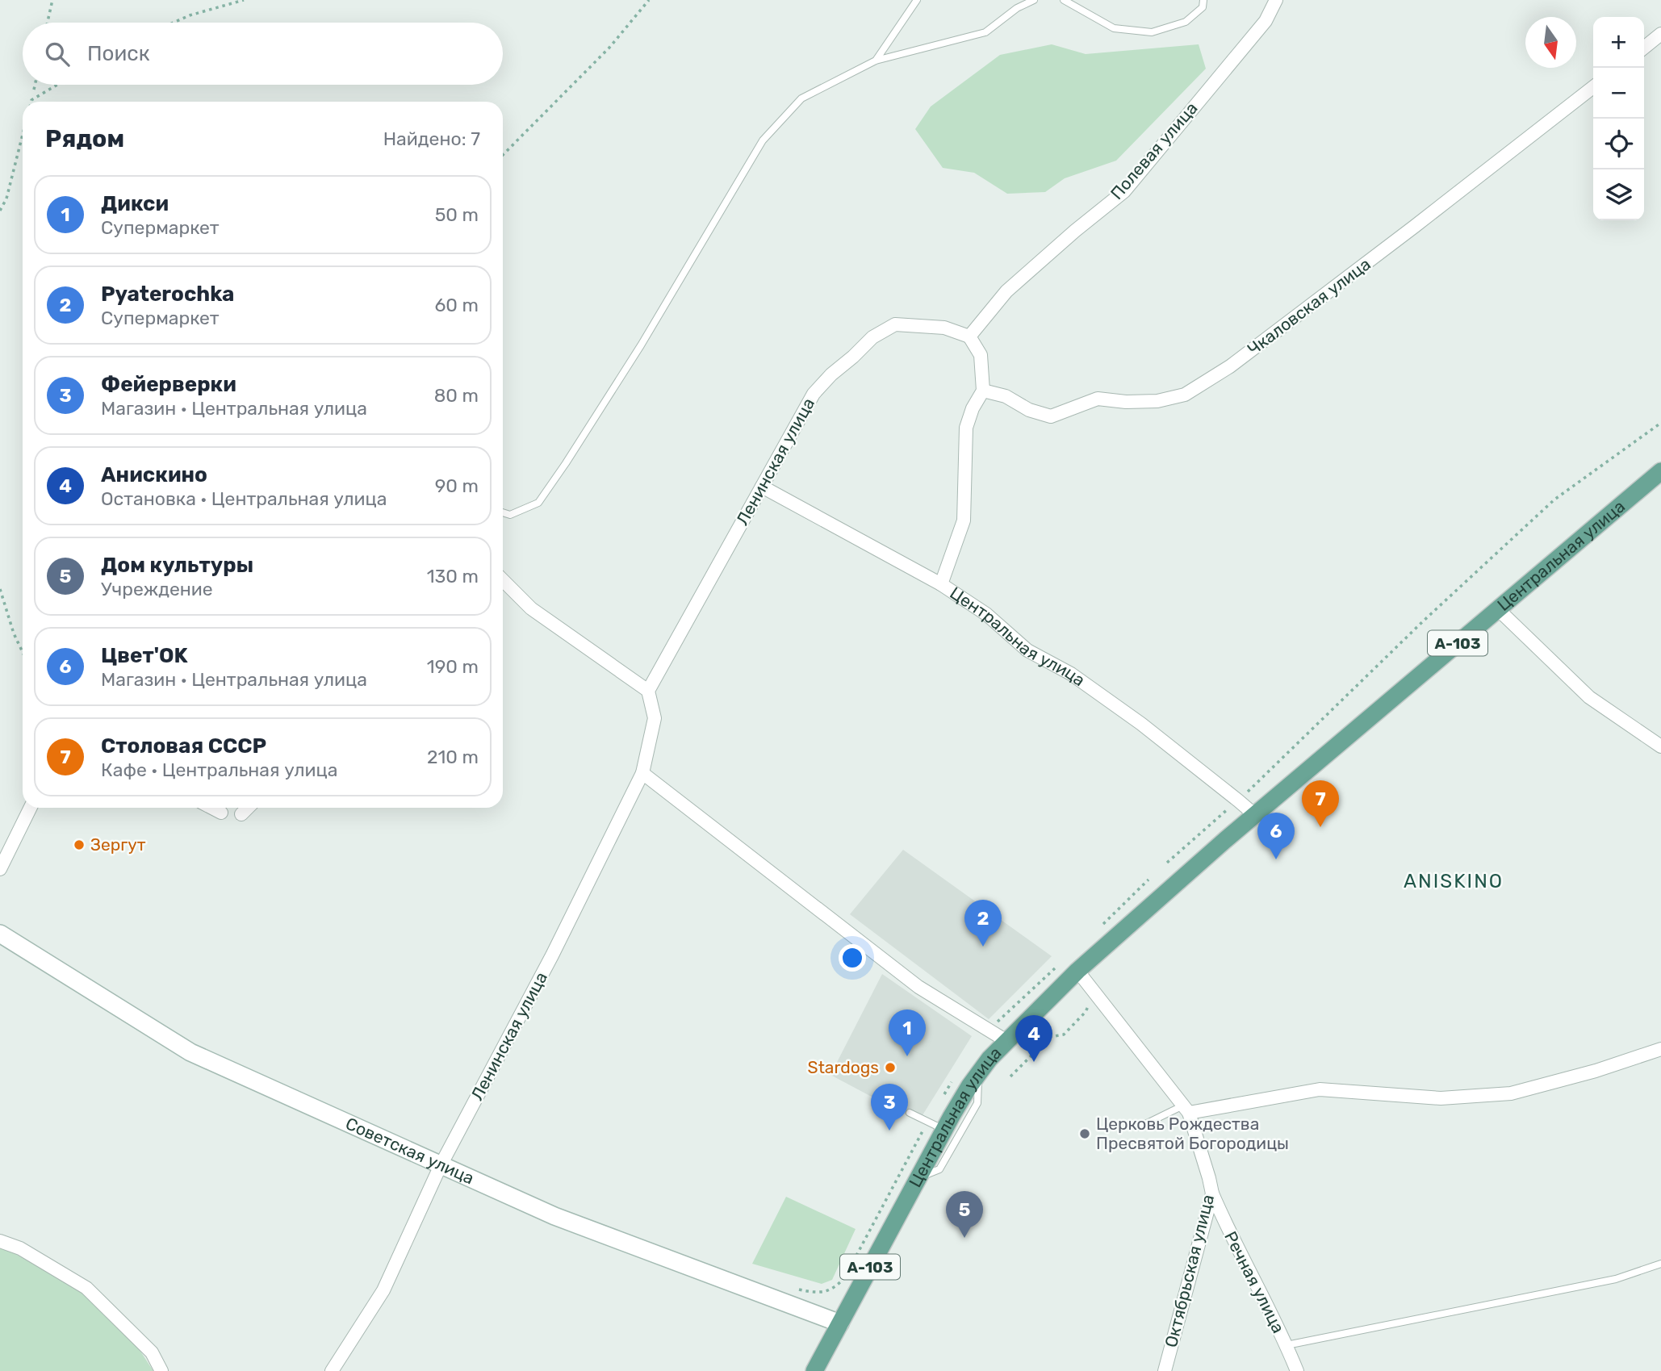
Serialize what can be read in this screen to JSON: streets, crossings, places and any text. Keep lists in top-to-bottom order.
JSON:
{
  "streets": {
    "main road": ["Центральная улица", "А-103", "Советская улица"],
    "street": [
      "Полевая улица",
      "Чкаловская улица",
      "Ленинская улица",
      "Октябрьская улица",
      "Речная улица"
    ]
  },
  "crossings": [
    ["Полевая улица", "Ленинская улица"],
    ["Ленинская улица", "Центральная улица"],
    ["Ленинская улица", "Советская улица"],
    ["Центральная улица", "Советская улица"],
    ["Октябрьская улица", "Речная улица"]
  ],
  "districts": ["ANISKINO"],
  "places": ["Зергут", "Stardogs", "Церковь Рождества Пресвятой Богородицы"],
  "north": "bottom",
  "page": {
    "map_buttons": ["+", "−"],
    "search": "Поиск",
    "heading": ["Рядом", "Найдено: 7"],
    "list": [
      {
        "mark": "1",
        "name": "Дикси",
        "note": "Супермаркет",
        "value": "50 m"
      },
      {
        "mark": "2",
        "name": "Pyaterochka",
        "note": "Супермаркет",
        "value": "60 m"
      },
      {
        "mark": "3",
        "name": "Фейерверки",
        "note": "Магазин · Центральная улица",
        "value": "80 m"
      },
      {
        "mark": "4",
        "name": "Анискино",
        "note": "Остановка · Центральная улица",
        "value": "90 m"
      },
      {
        "mark": "5",
        "name": "Дом культуры",
        "note": "Учреждение",
        "value": "130 m"
      },
      {
        "mark": "6",
        "name": "Цвет'OK",
        "note": "Магазин · Центральная улица",
        "value": "190 m"
      },
      {
        "mark": "7",
        "name": "Столовая СССР",
        "note": "Кафе · Центральная улица",
        "value": "210 m"
      }
    ],
    "pins": [
      "7",
      "6",
      "2",
      "1",
      "4",
      "3",
      "5"
    ]
  }
}
